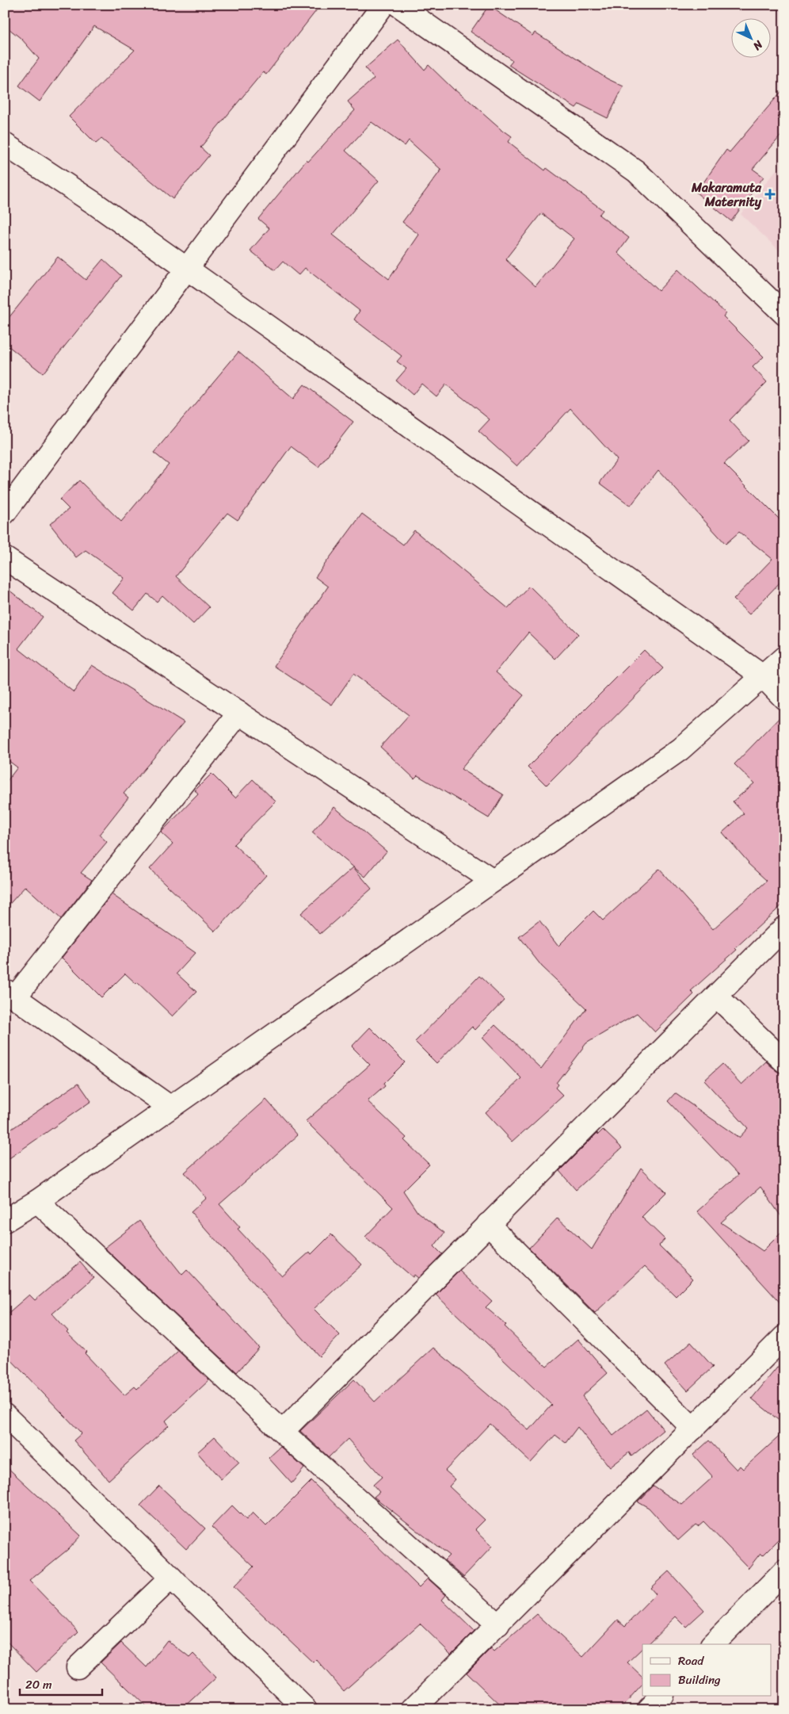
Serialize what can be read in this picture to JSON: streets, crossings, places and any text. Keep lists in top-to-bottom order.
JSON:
{
  "places": {
    "health": ["Makaramuta Maternity"]
  },
  "legend": ["Road", "Building"],
  "scale_bar": "20 m",
  "north": "bottom right"
}
